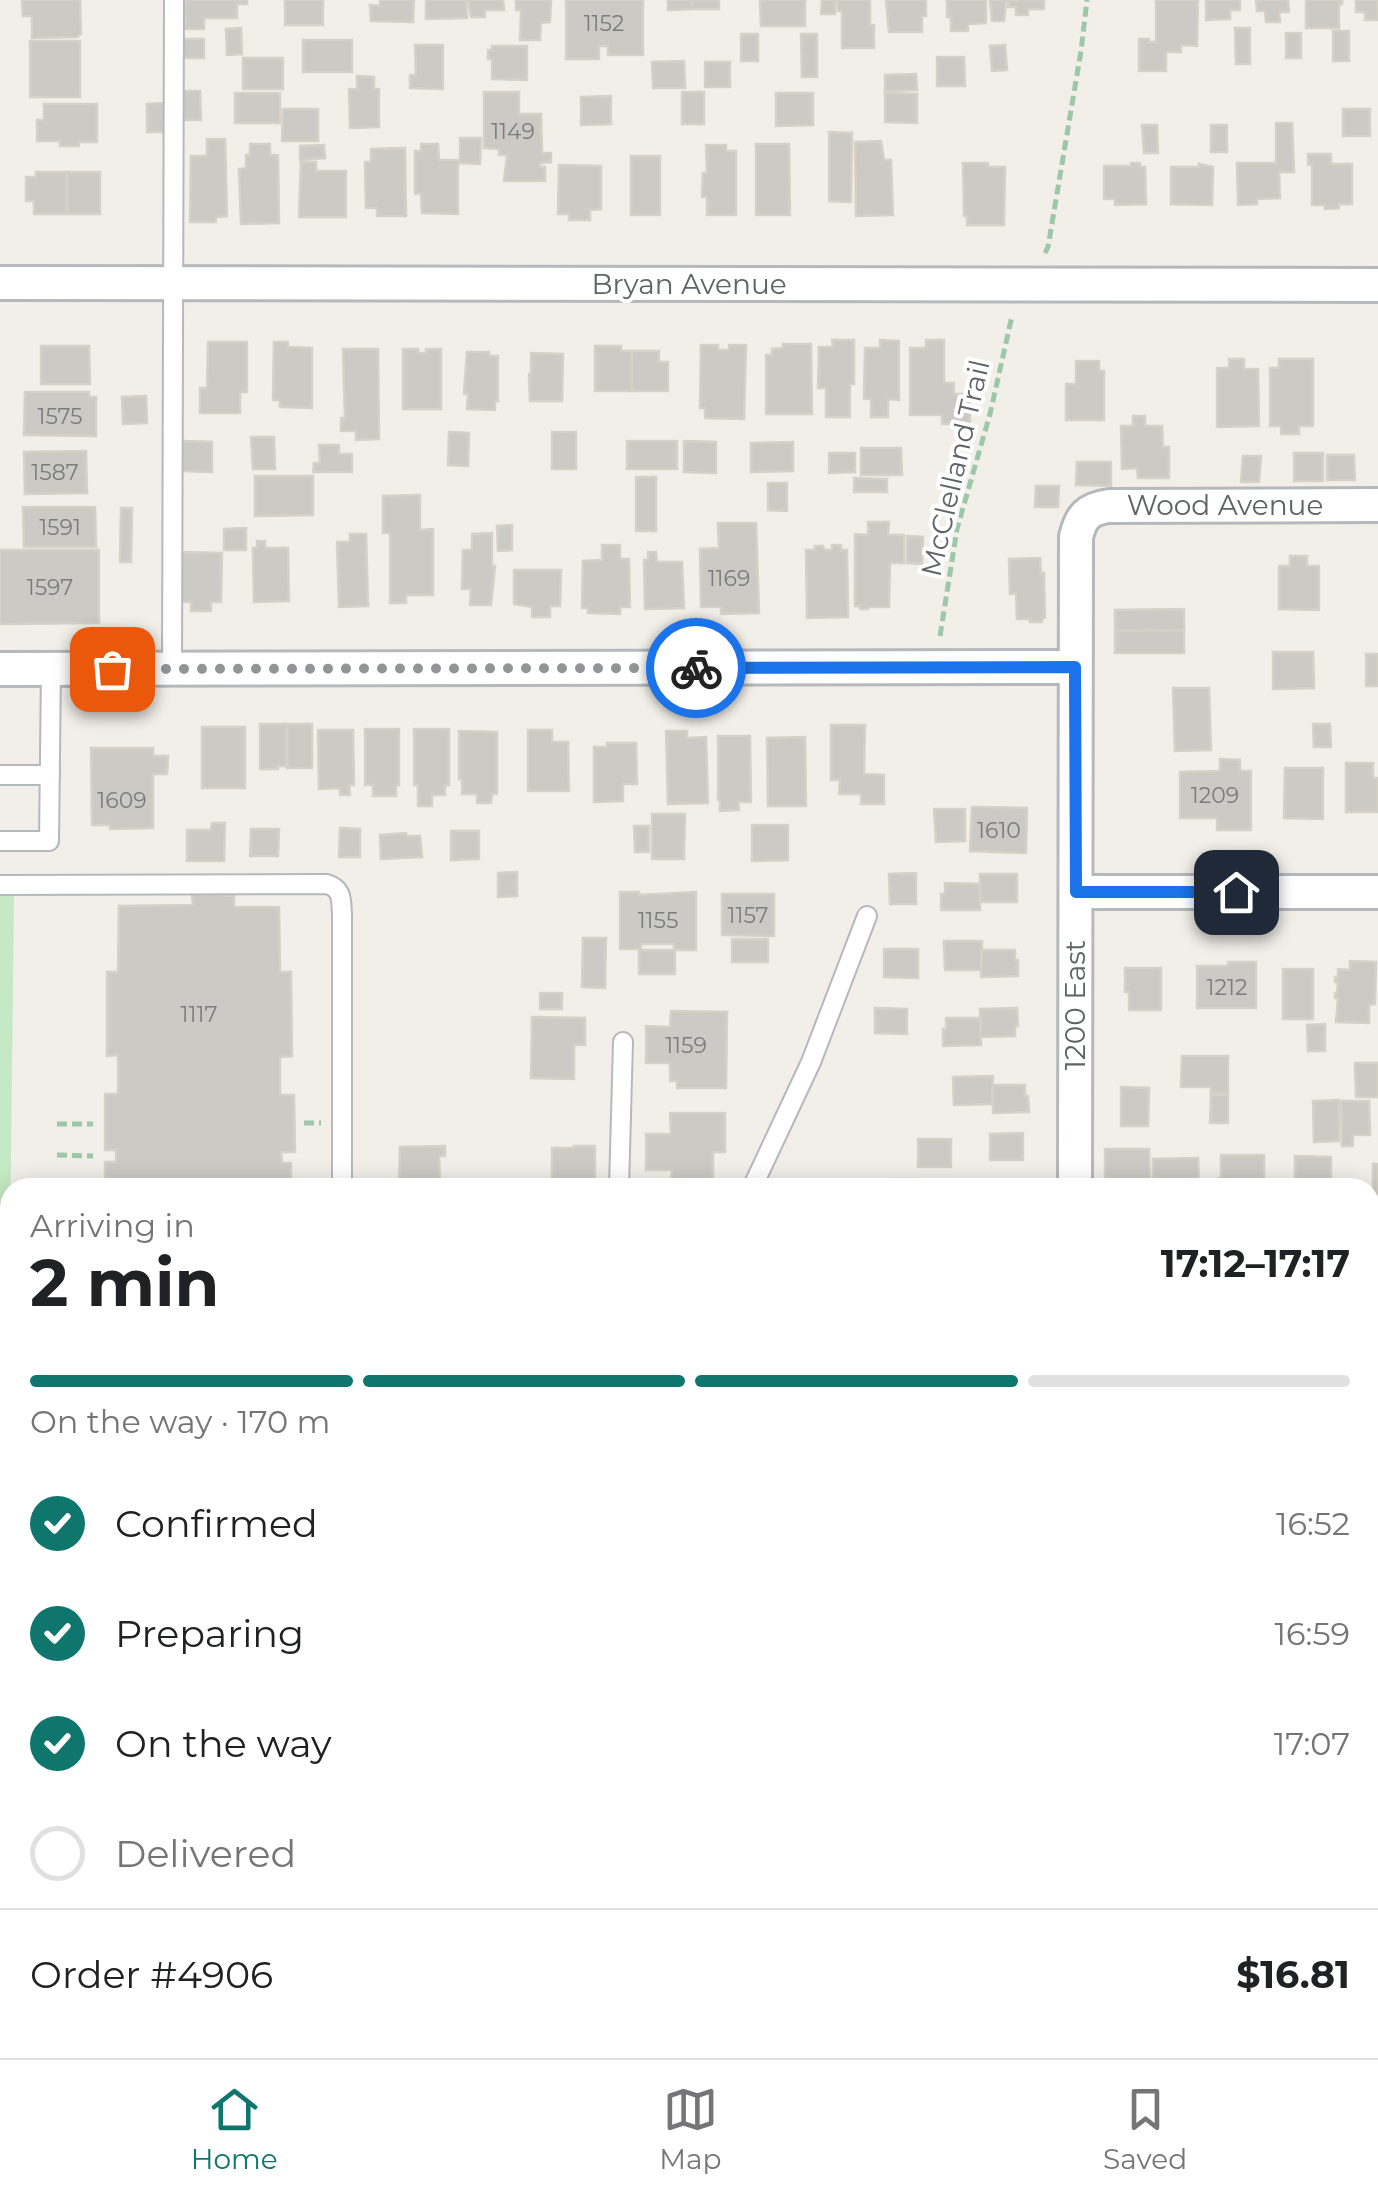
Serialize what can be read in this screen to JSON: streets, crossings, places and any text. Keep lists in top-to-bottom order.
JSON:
{
  "streets": {
    "street": ["Bryan Avenue", "Wood Avenue", "1200 East"],
    "path": ["McClelland Trail"]
  },
  "crossings": [
    ["Wood Avenue", "1200 East"]
  ],
  "house_numbers": [
    "1152",
    "1149",
    "1575",
    "1587",
    "1591",
    "1169",
    "1597",
    "1209",
    "1609",
    "1610",
    "1157",
    "1155",
    "1212",
    "1117",
    "1159"
  ],
  "page": {
    "heading": ["2 min", "Arriving in", "17:12–17:17"],
    "panel": ["Order #4906", "$16.81"],
    "bar": "On the way · 170 m",
    "list": [
      ["Confirmed", "16:52"],
      ["Preparing", "16:59"],
      ["On the way", "17:07"],
      "Delivered"
    ],
    "tabs": ["Home", "Map", "Saved"]
  }
}
